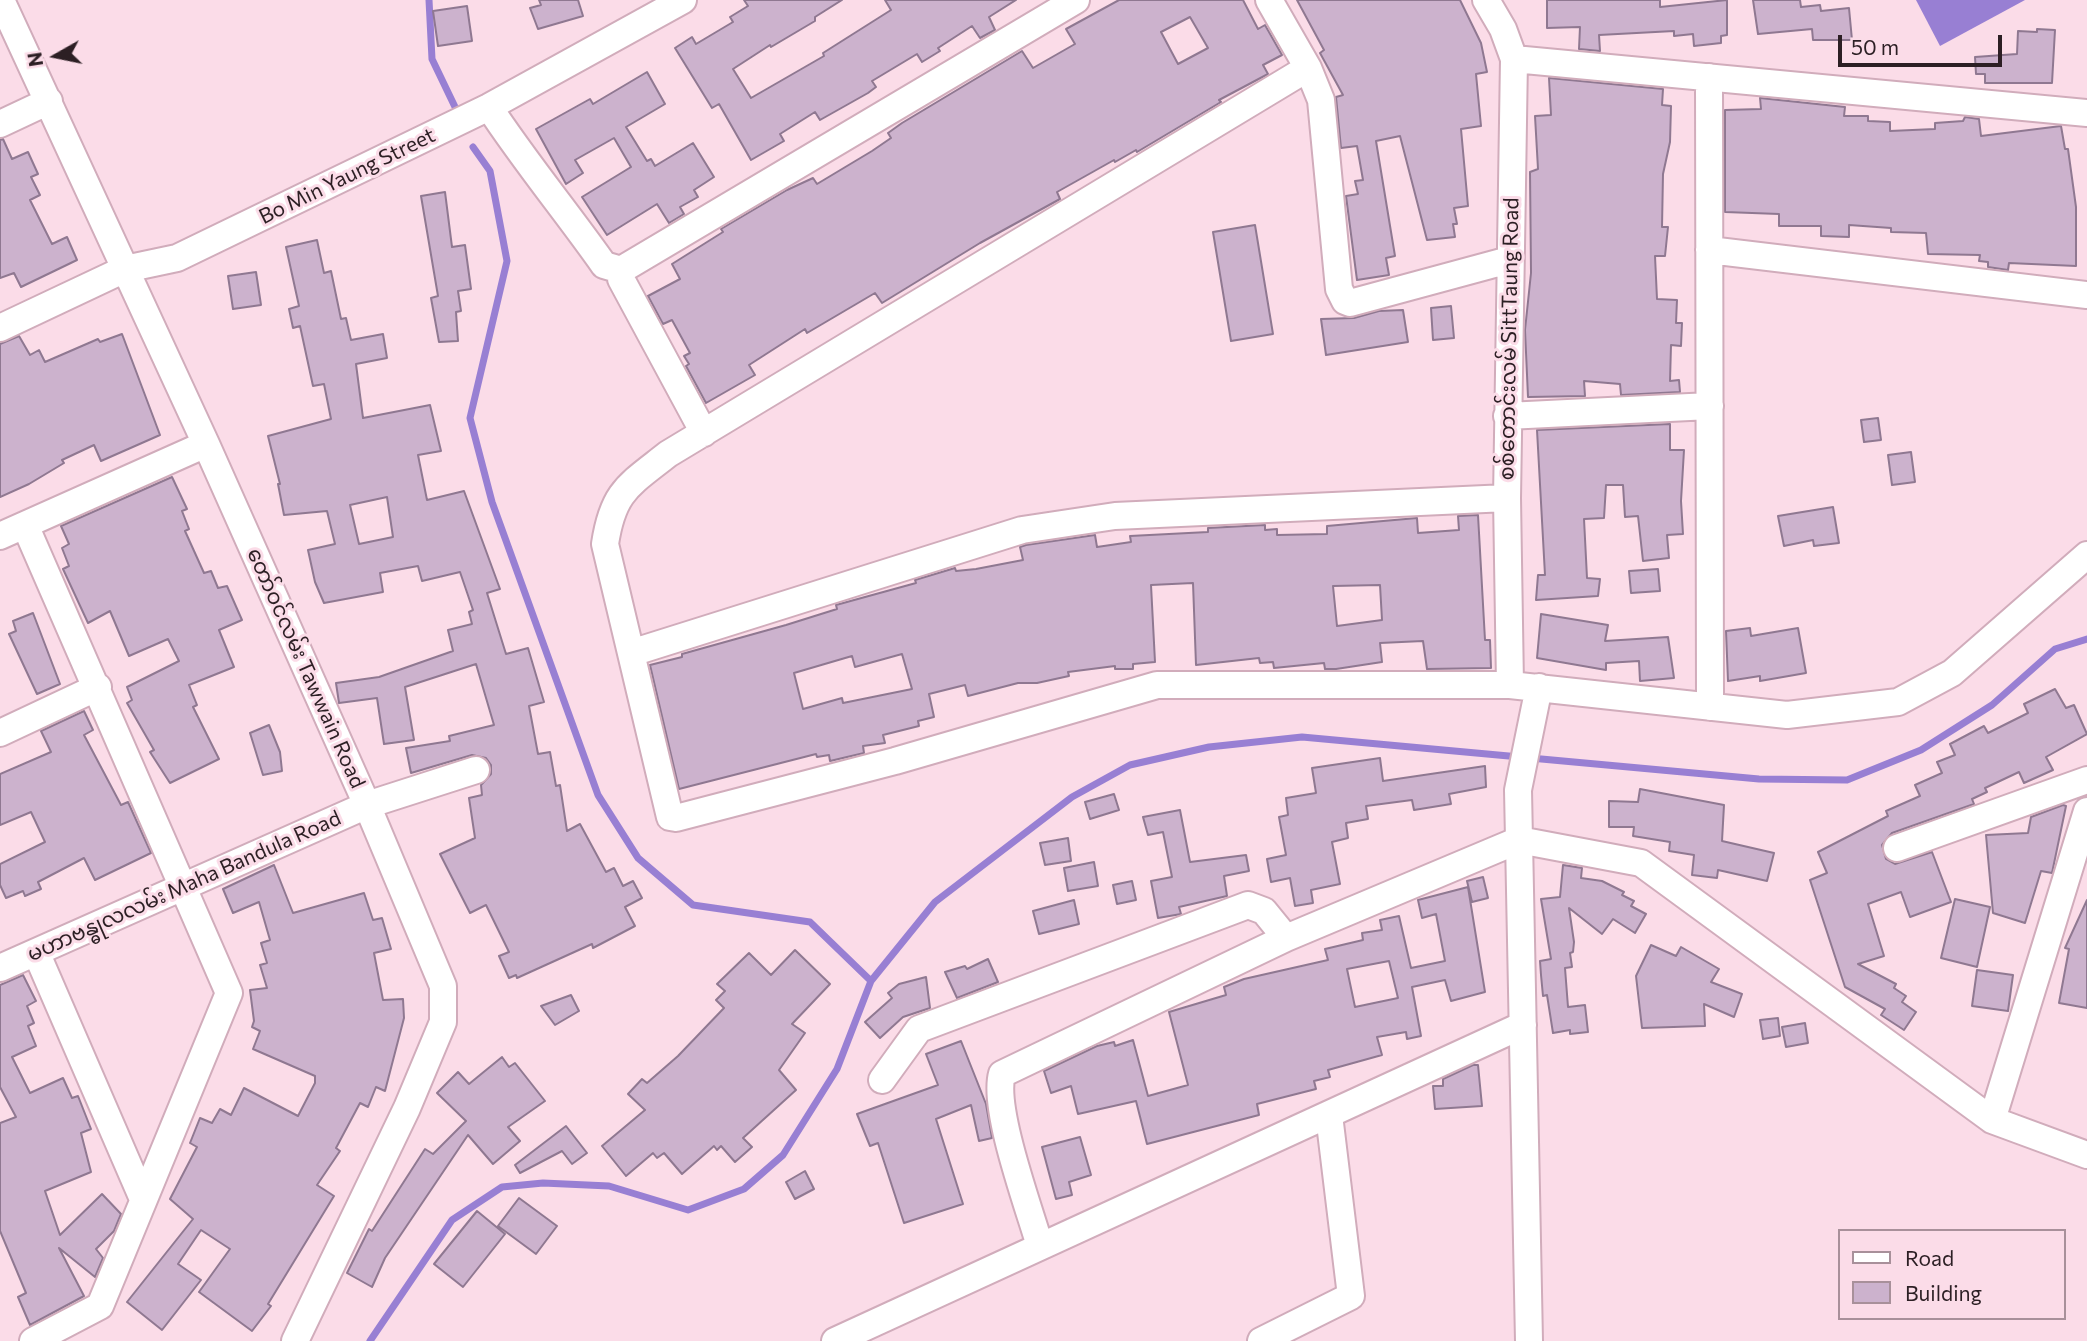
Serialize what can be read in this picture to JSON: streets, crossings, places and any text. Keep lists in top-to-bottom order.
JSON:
{
  "streets": {
    "street": [
      "Bo Min Yaung Street",
      "စစ်တောင်းလမ် SittTaung Road",
      "တော်ဝင်လမ်း Tawwain Road",
      "မဟာဗန္ဓုလလမ်း Maha Bandula Road"
    ]
  },
  "crossings": [
    ["Bo Min Yaung Street", "တော်ဝင်လမ်း Tawwain Road"],
    ["တော်ဝင်လမ်း Tawwain Road", "မဟာဗန္ဓုလလမ်း Maha Bandula Road"]
  ],
  "legend": ["Road", "Building"],
  "scale_bar": "50 m",
  "north": "left"
}
